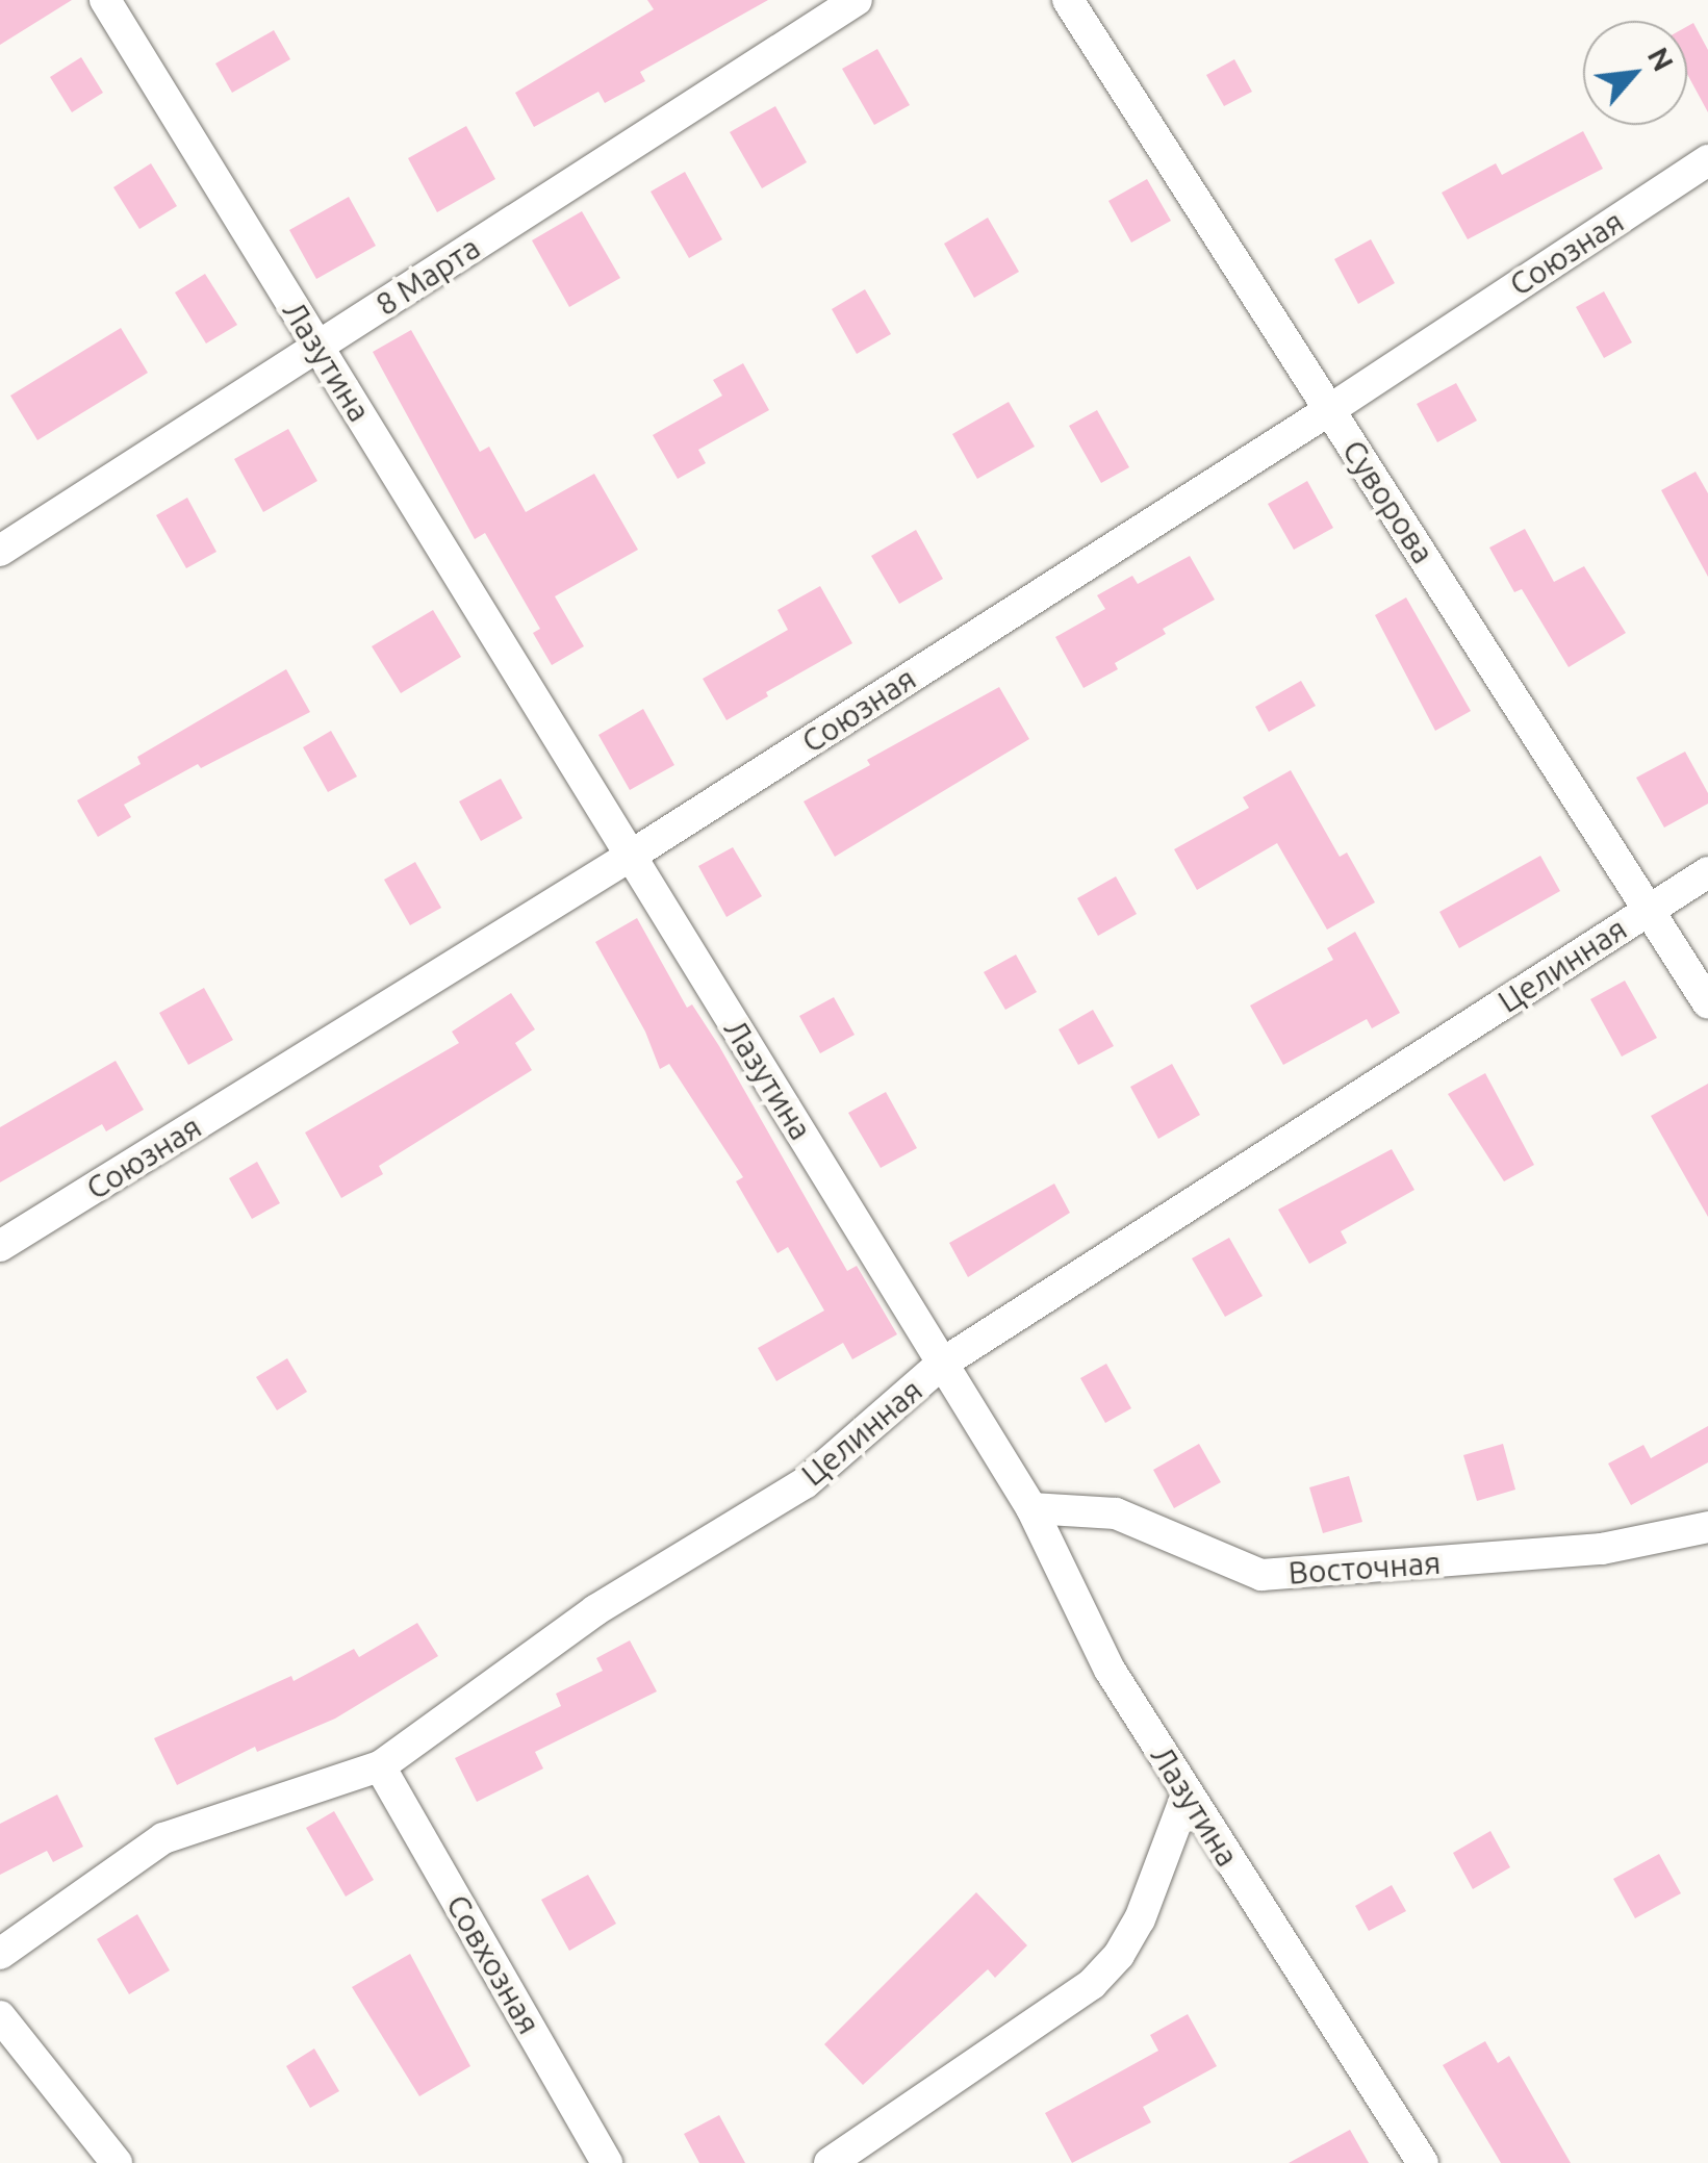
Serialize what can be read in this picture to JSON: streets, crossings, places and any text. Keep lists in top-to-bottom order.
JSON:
{
  "streets": {
    "street": [
      "Союзная",
      "8 Марта",
      "Лазутина",
      "Суворова",
      "Целинная",
      "Восточная",
      "Совхозная"
    ]
  },
  "crossings": [
    ["Союзная", "Лазутина"],
    ["Союзная", "Суворова"],
    ["8 Марта", "Лазутина"],
    ["Лазутина", "Целинная"],
    ["Лазутина", "Восточная"],
    ["Суворова", "Целинная"],
    ["Целинная", "Совхозная"]
  ],
  "north": "top right"
}
